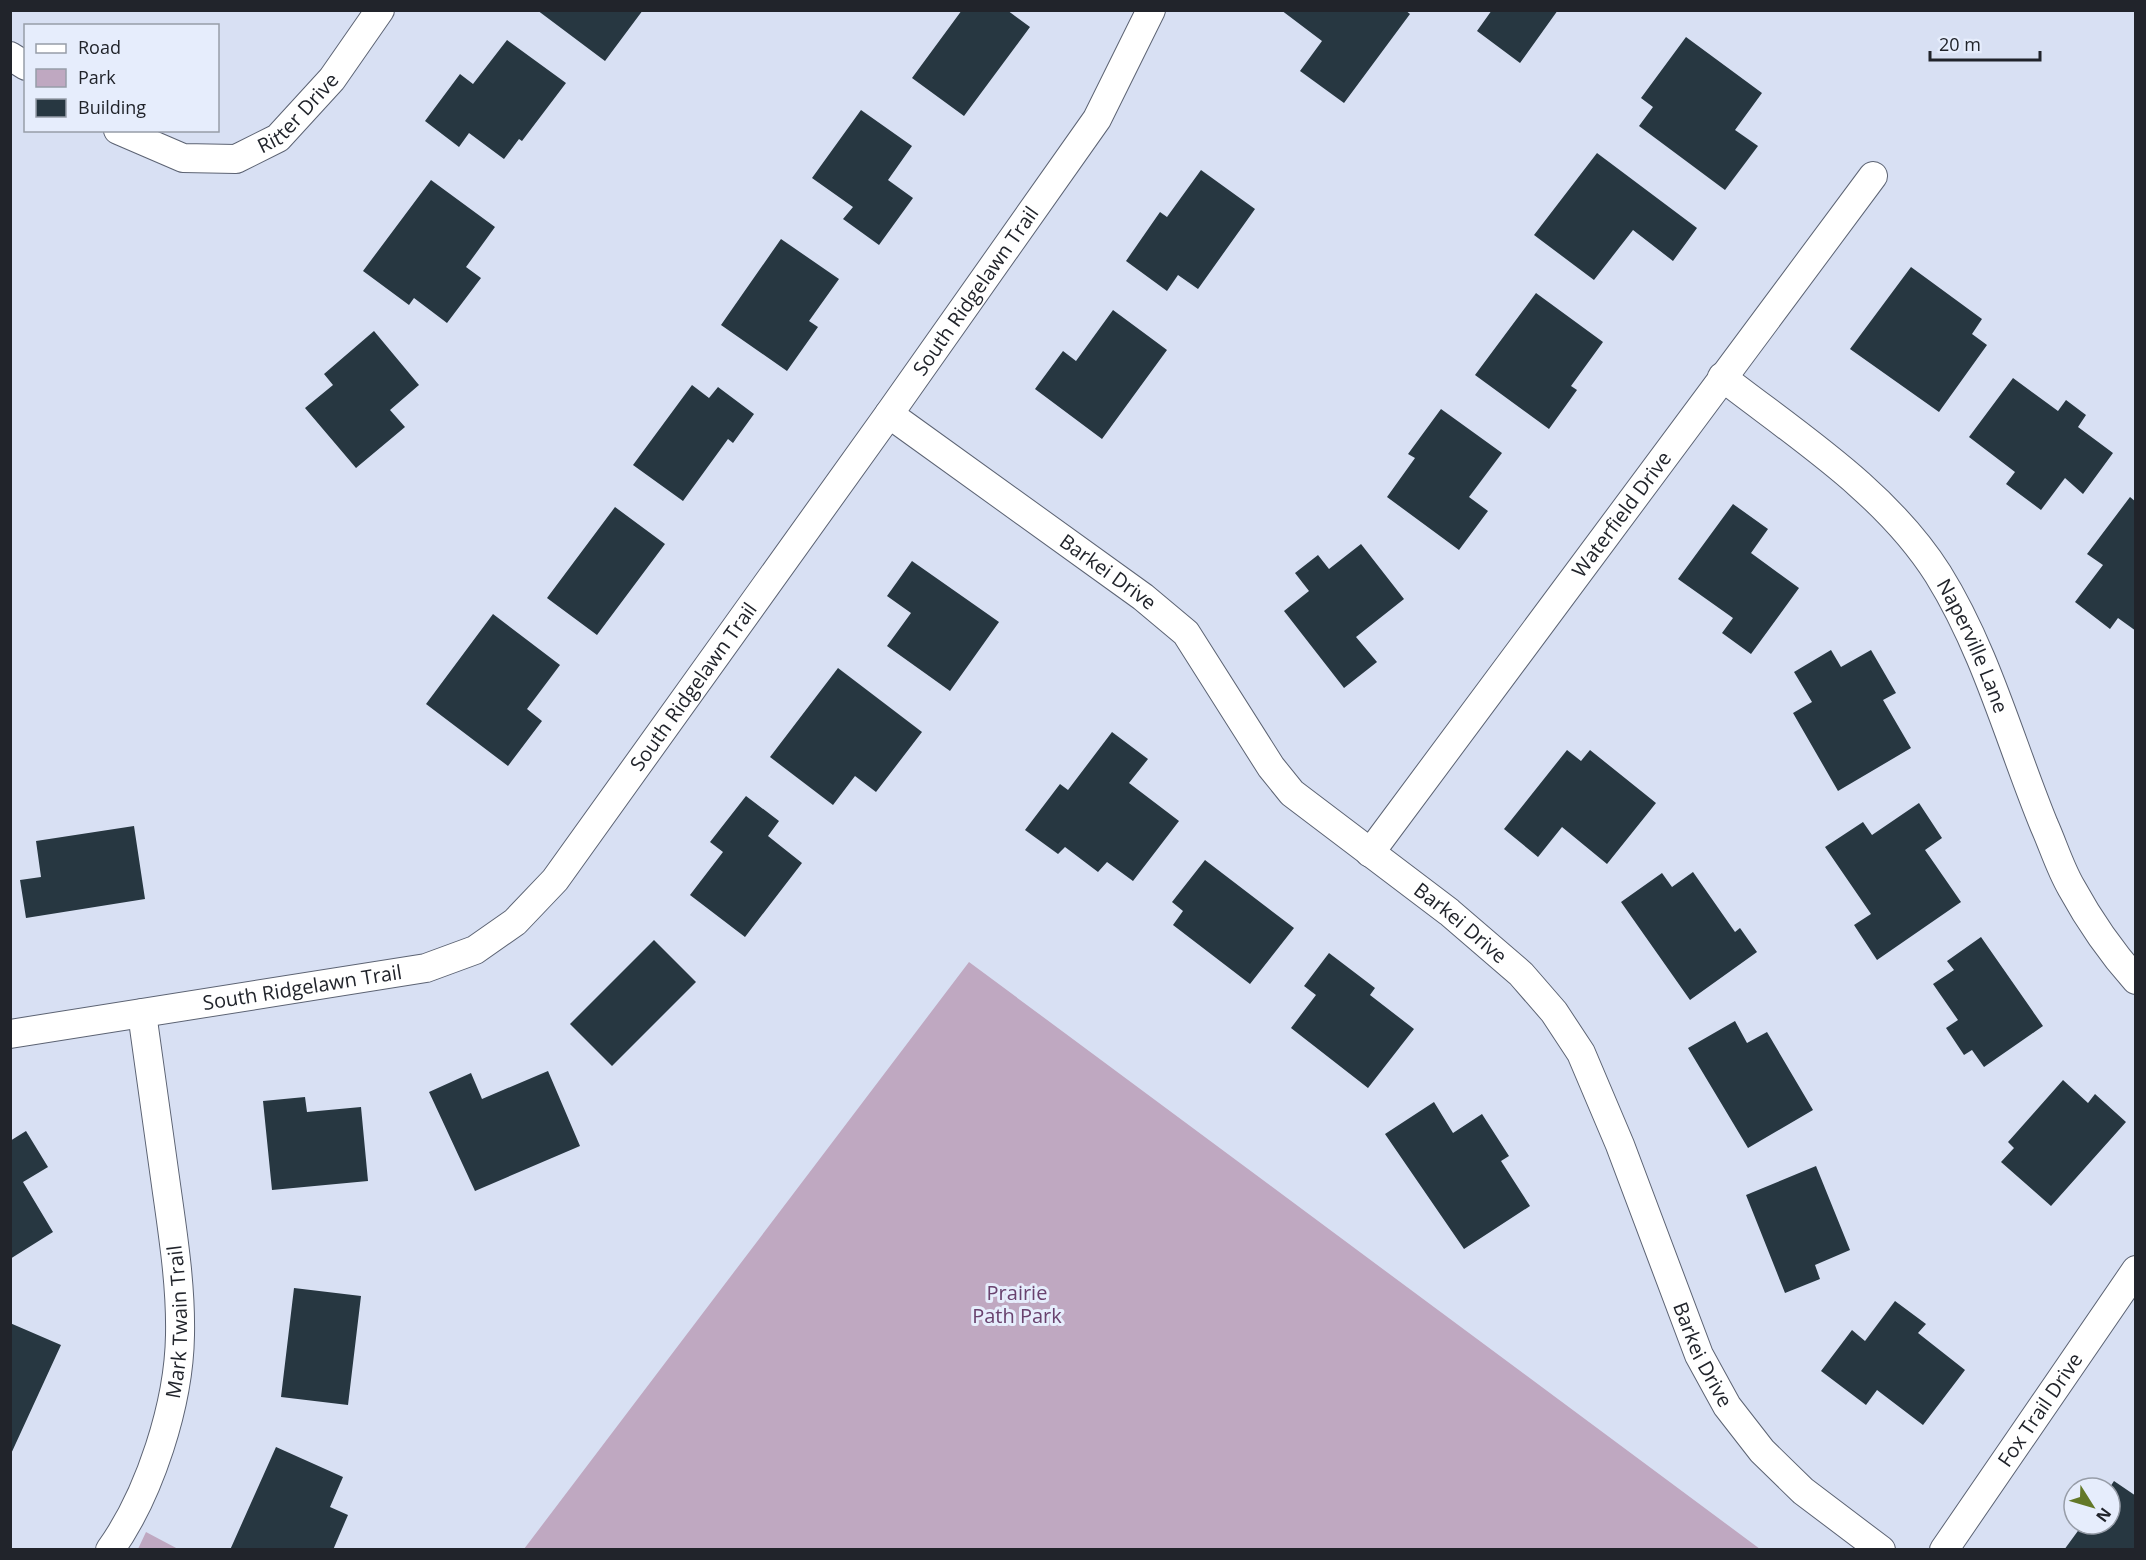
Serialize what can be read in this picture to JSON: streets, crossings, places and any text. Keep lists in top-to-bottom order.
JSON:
{
  "streets": {
    "street": [
      "Ritter Drive",
      "South Ridgelawn Trail",
      "Waterfield Drive",
      "Barkei Drive",
      "Naperville Lane",
      "Mark Twain Trail",
      "Fox Trail Drive"
    ]
  },
  "crossings": [
    ["South Ridgelawn Trail", "Barkei Drive"],
    ["South Ridgelawn Trail", "Mark Twain Trail"],
    ["Waterfield Drive", "Barkei Drive"],
    ["Waterfield Drive", "Naperville Lane"]
  ],
  "parks": ["Prairie Path Park"],
  "legend": ["Road", "Park", "Building"],
  "scale_bar": "20 m",
  "north": "bottom right"
}
